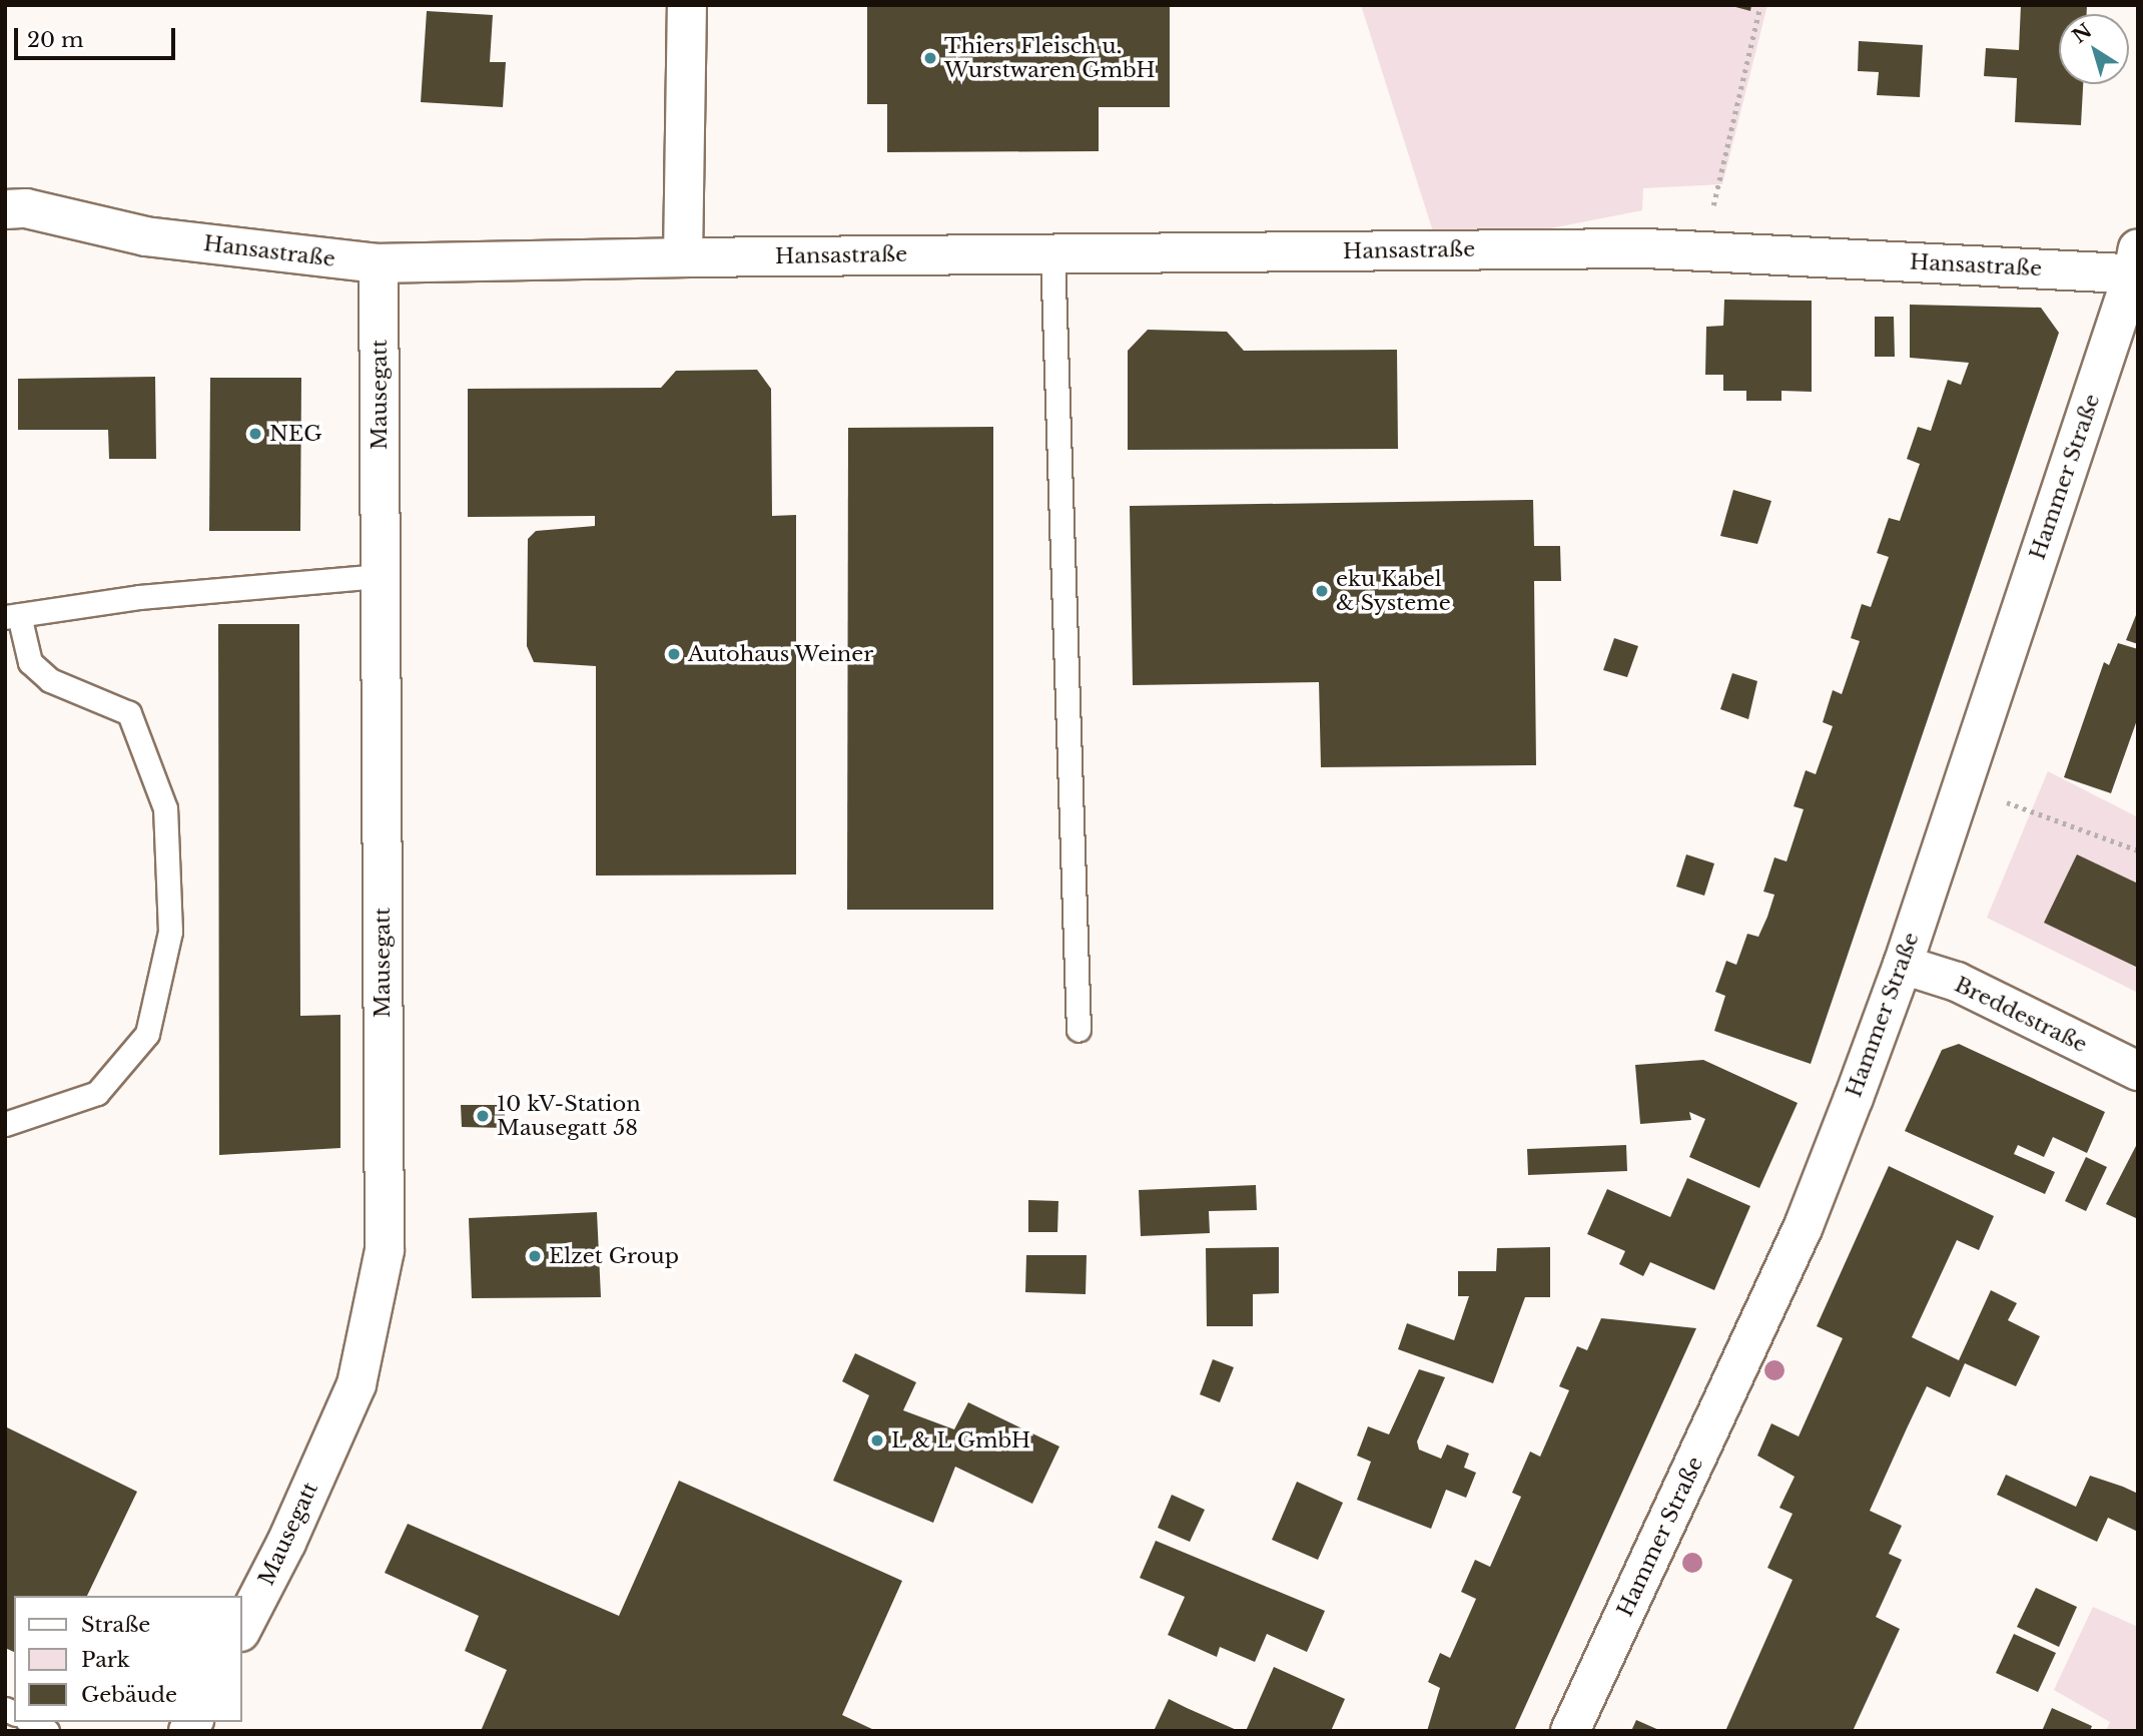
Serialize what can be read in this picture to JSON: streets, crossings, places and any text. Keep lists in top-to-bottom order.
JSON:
{
  "streets": {
    "street": [
      "Hansastraße",
      "Mausegatt",
      "Hammer Straße",
      "Breddestraße"
    ]
  },
  "crossings": [
    ["Hansastraße", "Mausegatt"],
    ["Hansastraße", "Hammer Straße"],
    ["Hammer Straße", "Breddestraße"]
  ],
  "places": [
    "Thiers Fleisch u. Wurstwaren GmbH",
    "NEG",
    "eku Kabel & Systeme",
    "Autohaus Weiner",
    "10 kV-Station Mausegatt 58",
    "Elzet Group",
    "L & L GmbH"
  ],
  "legend": ["Straße", "Park", "Gebäude"],
  "scale_bar": "20 m",
  "north": "top left"
}
